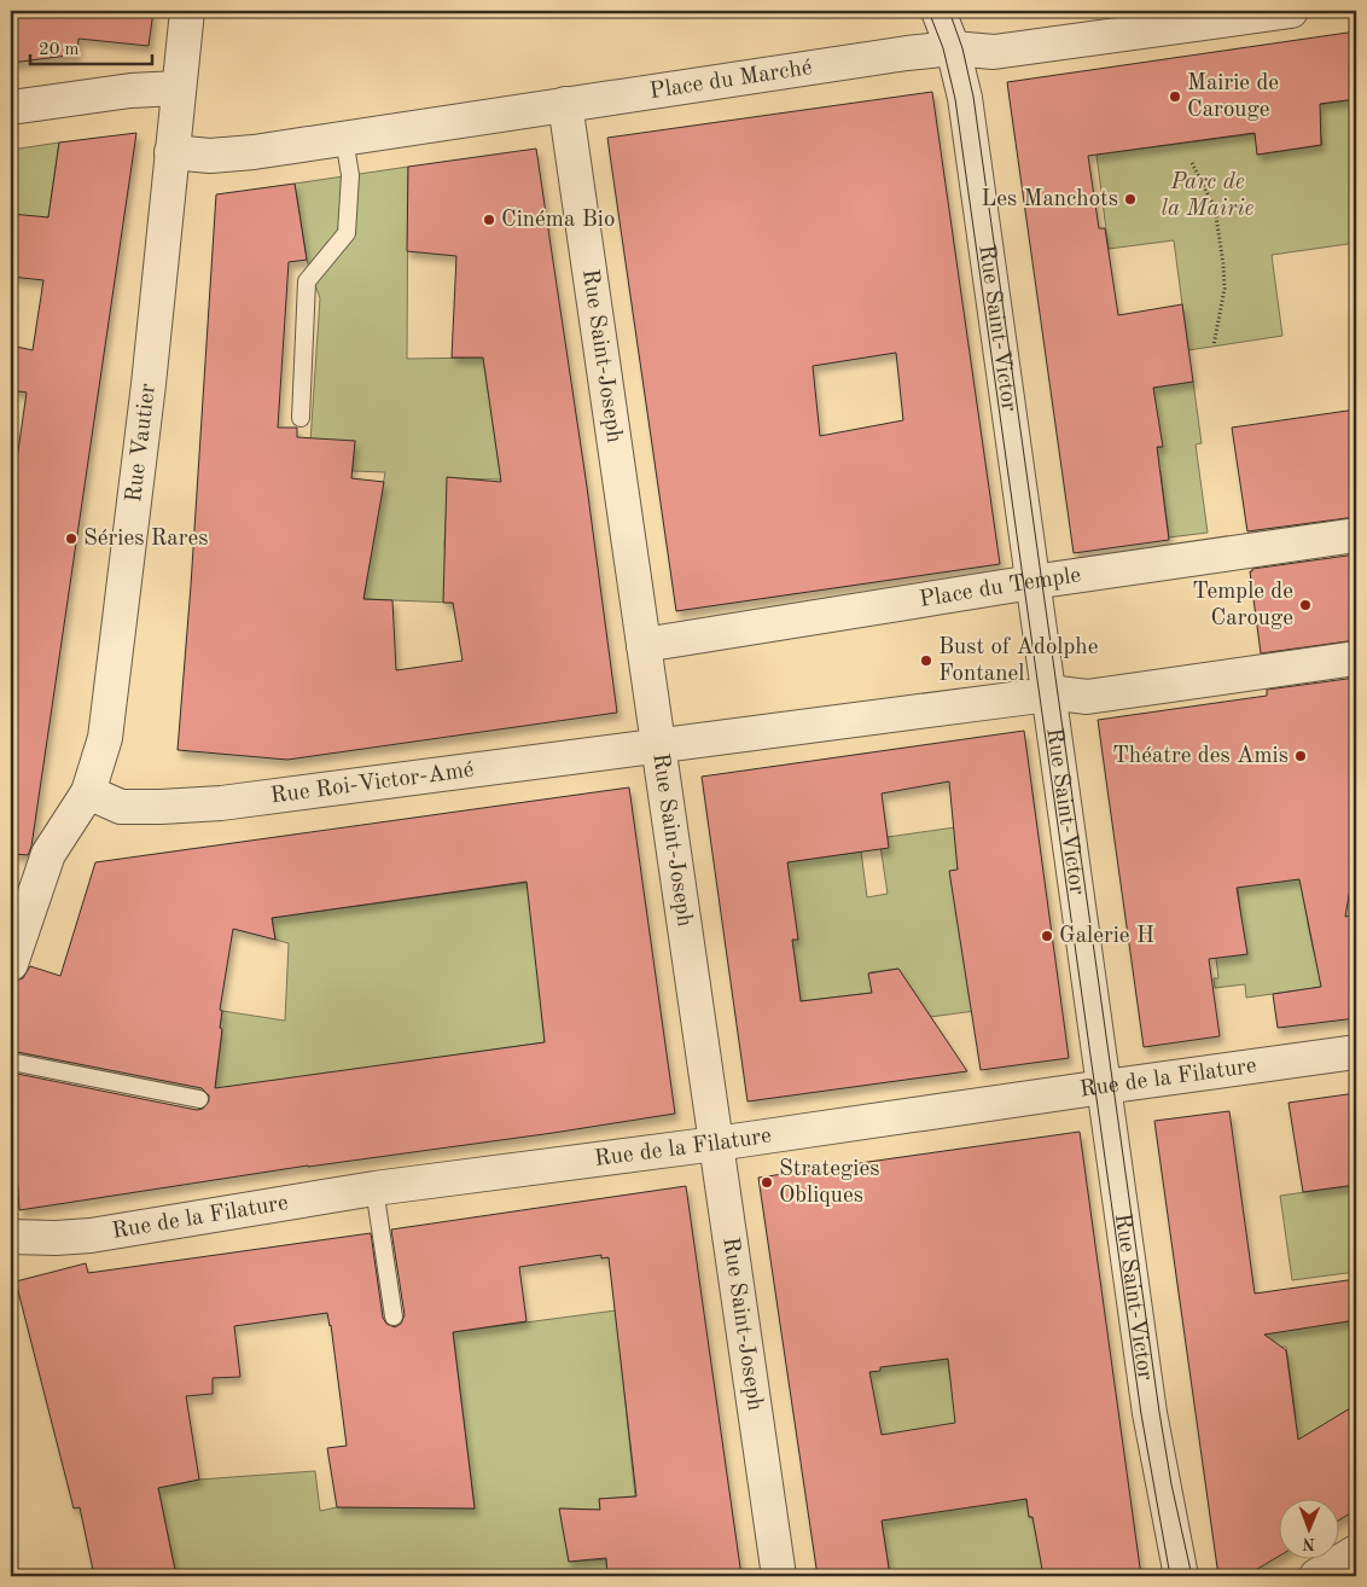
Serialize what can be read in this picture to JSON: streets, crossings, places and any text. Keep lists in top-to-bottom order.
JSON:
{
  "streets": {
    "street": [
      "Place du Marché",
      "Rue Saint-Victor",
      "Rue Saint-Joseph",
      "Rue Vautier",
      "Place du Temple",
      "Rue Roi-Victor-Amé",
      "Rue de la Filature"
    ]
  },
  "crossings": [
    ["Place du Marché", "Rue Saint-Victor"],
    ["Place du Marché", "Rue Saint-Joseph"],
    ["Place du Marché", "Rue Vautier"],
    ["Rue Saint-Victor", "Place du Temple"],
    ["Rue Saint-Victor", "Rue de la Filature"],
    ["Rue Saint-Joseph", "Place du Temple"],
    ["Rue Saint-Joseph", "Rue Roi-Victor-Amé"],
    ["Rue Saint-Joseph", "Rue de la Filature"],
    ["Rue Vautier", "Rue Roi-Victor-Amé"]
  ],
  "parks": ["Parc de la Mairie"],
  "places": [
    "Mairie de Carouge",
    "Les Manchots",
    "Cinéma Bio",
    "Séries Rares",
    "Temple de Carouge",
    "Bust of Adolphe Fontanel",
    "Théatre des Amis",
    "Galerie H",
    "Strategies Obliques"
  ],
  "scale_bar": "20 m",
  "north": "bottom"
}
